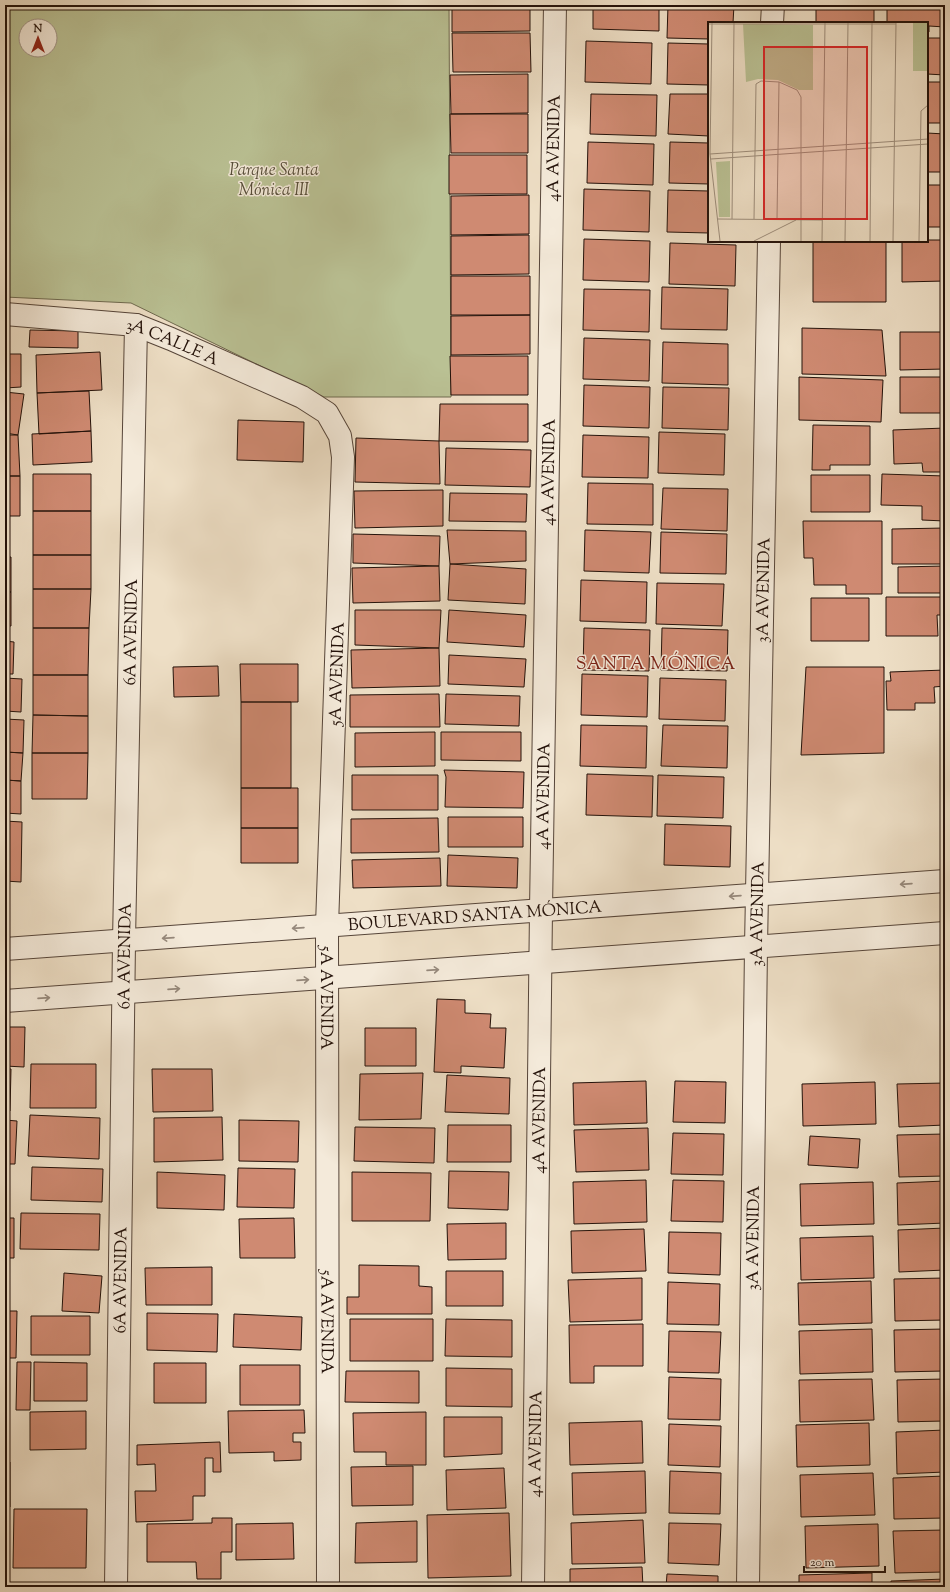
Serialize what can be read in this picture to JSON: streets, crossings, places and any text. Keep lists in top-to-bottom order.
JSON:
{
  "streets": {
    "street": [
      "4A AVENIDA",
      "3A CALLE A",
      "3A AVENIDA",
      "6A AVENIDA",
      "5A AVENIDA",
      "BOULEVARD SANTA MÓNICA"
    ]
  },
  "crossings": [
    ["4A AVENIDA", "BOULEVARD SANTA MÓNICA"],
    ["3A CALLE A", "6A AVENIDA"],
    ["3A CALLE A", "5A AVENIDA"],
    ["3A AVENIDA", "BOULEVARD SANTA MÓNICA"],
    ["6A AVENIDA", "BOULEVARD SANTA MÓNICA"],
    ["5A AVENIDA", "BOULEVARD SANTA MÓNICA"]
  ],
  "districts": ["SANTA MÓNICA"],
  "parks": ["Parque Santa Mónica III"],
  "scale_bar": "20 m",
  "north": "top"
}
